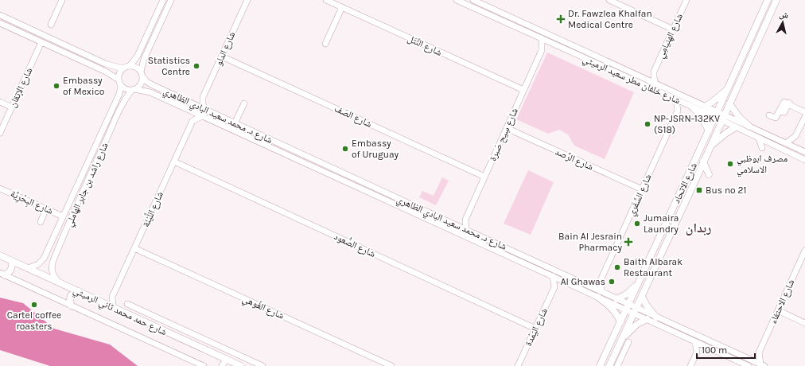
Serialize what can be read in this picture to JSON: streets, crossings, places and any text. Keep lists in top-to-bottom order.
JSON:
{
  "streets": {
    "main road": ["شارع الاتحاد", "شارع حمد محمد ثاني الرميثي"],
    "street": [
      "شارع الهِنيامِي",
      "شارع النَّتَل",
      "شارع الدلو",
      "شارع خلفان مطر سعيد الرميثي",
      "شارع الإتقان",
      "شارع د. محمد سعيد البادي الظاهري",
      "شارع الصَف",
      "شارع سِيح صَبرة",
      "شارع الرَّصد",
      "شارع راشد بن جابر الهاملي",
      "شارع السَّفَري",
      "شارع البِحْرِيَّة",
      "شارع اللَّيْنَة",
      "شارع الصُّعود",
      "شارع الاحتفاء",
      "شارع الغُوهي",
      "شارع اليَمْدة"
    ]
  },
  "crossings": [
    ["شارع النَّتَل", "شارع سِيح صَبرة"],
    ["شارع الدلو", "شارع د. محمد سعيد البادي الظاهري"],
    ["شارع الدلو", "شارع الصَف"],
    ["شارع خلفان مطر سعيد الرميثي", "شارع سِيح صَبرة"],
    ["شارع خلفان مطر سعيد الرميثي", "شارع الاتحاد"],
    ["شارع د. محمد سعيد البادي الظاهري", "شارع سِيح صَبرة"],
    ["شارع د. محمد سعيد البادي الظاهري", "شارع الاتحاد"],
    ["شارع د. محمد سعيد البادي الظاهري", "شارع راشد بن جابر الهاملي"],
    ["شارع د. محمد سعيد البادي الظاهري", "شارع اليَمْدة"],
    ["شارع الصَف", "شارع سِيح صَبرة"],
    ["شارع سِيح صَبرة", "شارع الرَّصد"],
    ["شارع الرَّصد", "شارع السَّفَري"],
    ["شارع راشد بن جابر الهاملي", "شارع البِحْرِيَّة"],
    ["شارع راشد بن جابر الهاملي", "شارع حمد محمد ثاني الرميثي"],
    ["شارع اللَّيْنَة", "شارع الصُّعود"],
    ["شارع اللَّيْنَة", "شارع الغُوهي"],
    ["شارع اللَّيْنَة", "شارع حمد محمد ثاني الرميثي"],
    ["شارع الصُّعود", "شارع اليَمْدة"]
  ],
  "districts": ["ربدان"],
  "places": {
    "health": ["Dr. Fawzlea Khalfan Medical Centre", "Bain Al Jesrain Pharmacy"],
    "other": [
      "Statistics Centre",
      "Embassy of Mexico",
      "NP-JSRN-132KV (S18)",
      "Embassy of Uruguay",
      "مصرف ابوظبي الاسلامي",
      "Jumaira Laundry",
      "Baith Albarak Restaurant",
      "Al Ghawas",
      "Cartel coffee roasters"
    ],
    "transit": ["Bus no 21"]
  },
  "scale_bar": "100 m",
  "north": "top"
}
